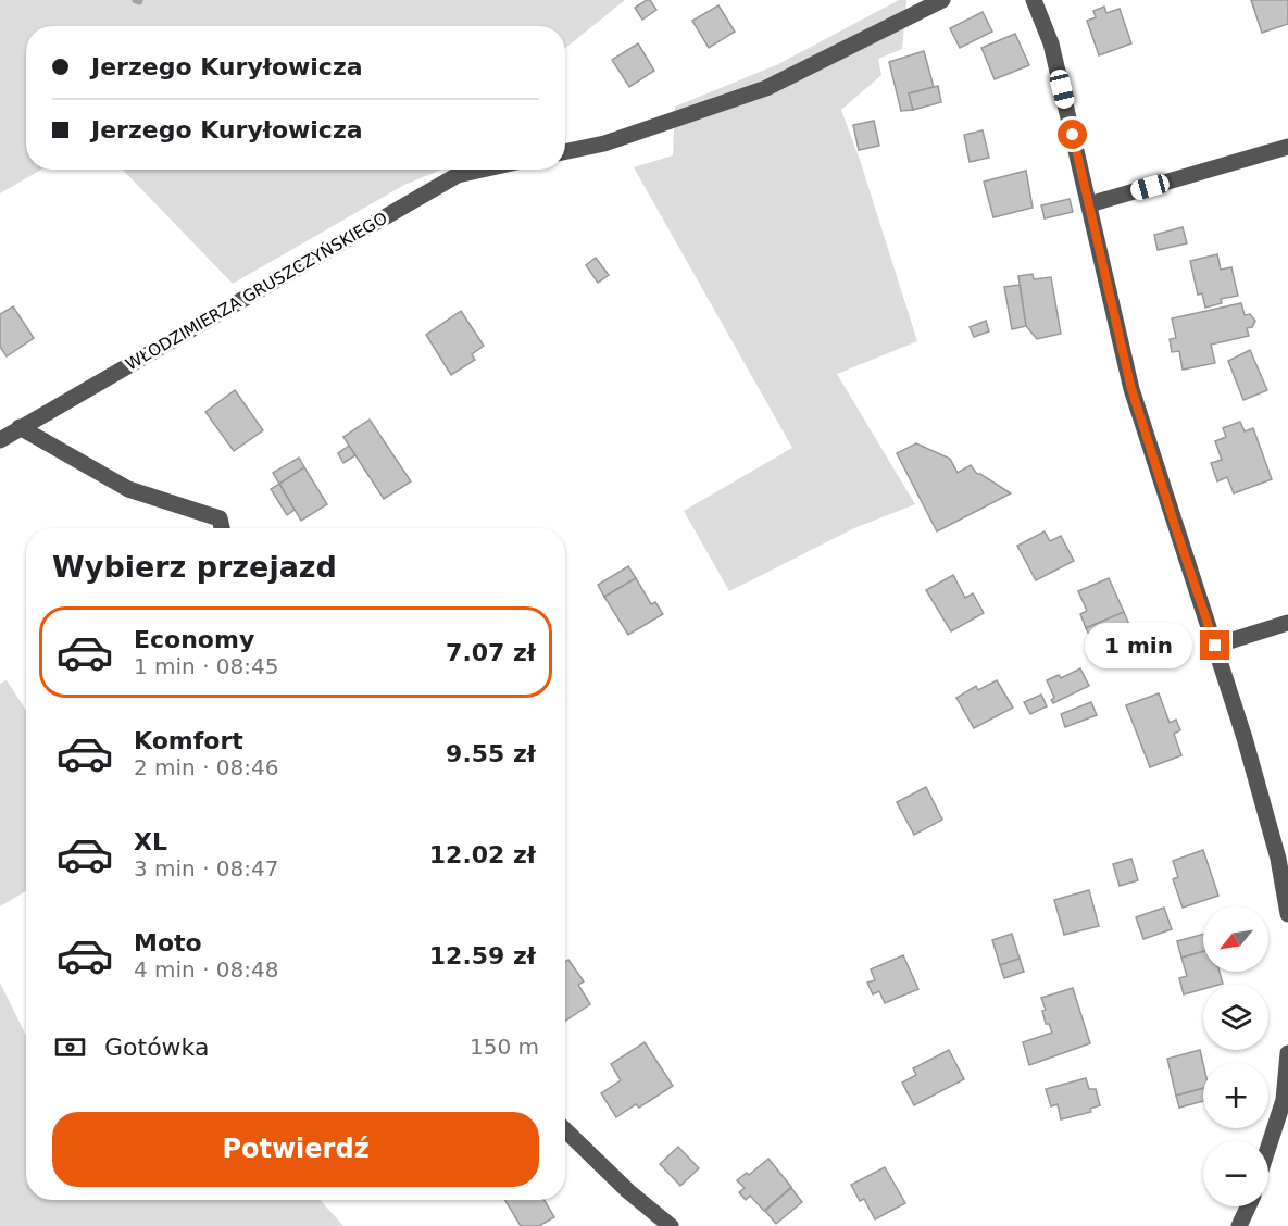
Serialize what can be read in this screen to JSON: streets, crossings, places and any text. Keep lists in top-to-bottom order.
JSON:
{
  "streets": {
    "street": ["WŁODZIMIERZA GRUSZCZYŃSKIEGO"]
  },
  "north": "bottom left",
  "page": {
    "banner": ["Jerzego Kuryłowicza", "Jerzego Kuryłowicza"],
    "heading": "Wybierz przejazd",
    "list": [
      {
        "name": "Economy",
        "note": "1 min · 08:45",
        "value": "7.07 zł"
      },
      {
        "name": "Komfort",
        "note": "2 min · 08:46",
        "value": "9.55 zł"
      },
      {
        "name": "XL",
        "note": "3 min · 08:47",
        "value": "12.02 zł"
      },
      {
        "name": "Moto",
        "note": "4 min · 08:48",
        "value": "12.59 zł"
      }
    ],
    "bubble": "1 min",
    "map_buttons": ["+", "−"],
    "pay": ["Gotówka", "150 m"],
    "buttons": "Potwierdź"
  }
}
